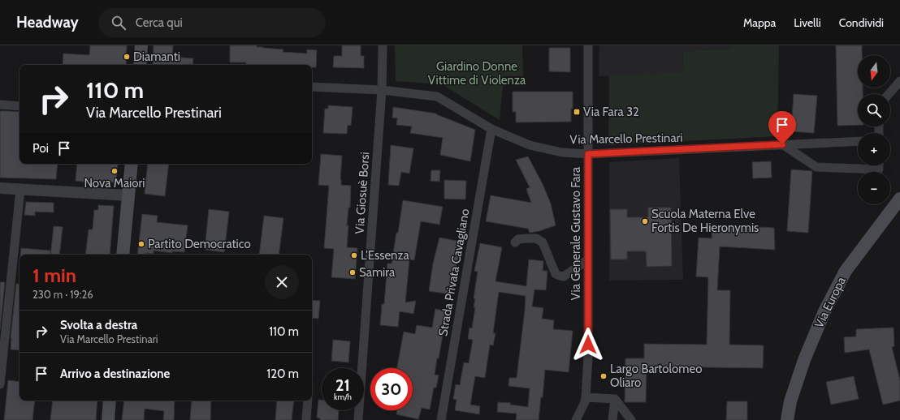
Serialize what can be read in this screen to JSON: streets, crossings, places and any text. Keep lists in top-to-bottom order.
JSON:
{
  "streets": {
    "main road": ["Via Europa"],
    "street": [
      "Via Marcello Prestinari",
      "Via Giosuè Borsi",
      "Via Generale Gustavo Fara",
      "Strada Privata Cavagliano"
    ]
  },
  "crossings": [
    ["Via Marcello Prestinari", "Via Giosuè Borsi"],
    ["Via Marcello Prestinari", "Via Generale Gustavo Fara"],
    ["Via Marcello Prestinari", "Strada Privata Cavagliano"]
  ],
  "parks": ["Giardino Donne Vittime di Violenza"],
  "places": {
    "other": [
      "Diamanti",
      "Nova Maiori",
      "Scuola Materna Elve Fortis De Hieronymis",
      "Partito Democratico",
      "L'Essenza",
      "Samira",
      "Largo Bartolomeo Oliaro"
    ],
    "transit": ["Via Fara 32"]
  },
  "north": "bottom",
  "page": {
    "header": "Headway",
    "search": "Cerca qui",
    "nav": ["Mappa", "Livelli", "Condividi"],
    "map_buttons": ["+", "−"],
    "turn": ["110 m", "Via Marcello Prestinari"],
    "then": "Poi",
    "heading": ["1 min", "230 m · 19:26"],
    "list": [
      {
        "name": "Svolta a destra",
        "note": "Via Marcello Prestinari",
        "value": "110 m"
      },
      {
        "name": "Arrivo a destinazione",
        "value": "120 m"
      }
    ],
    "speed": "21 km/h",
    "limit": "30"
  }
}
